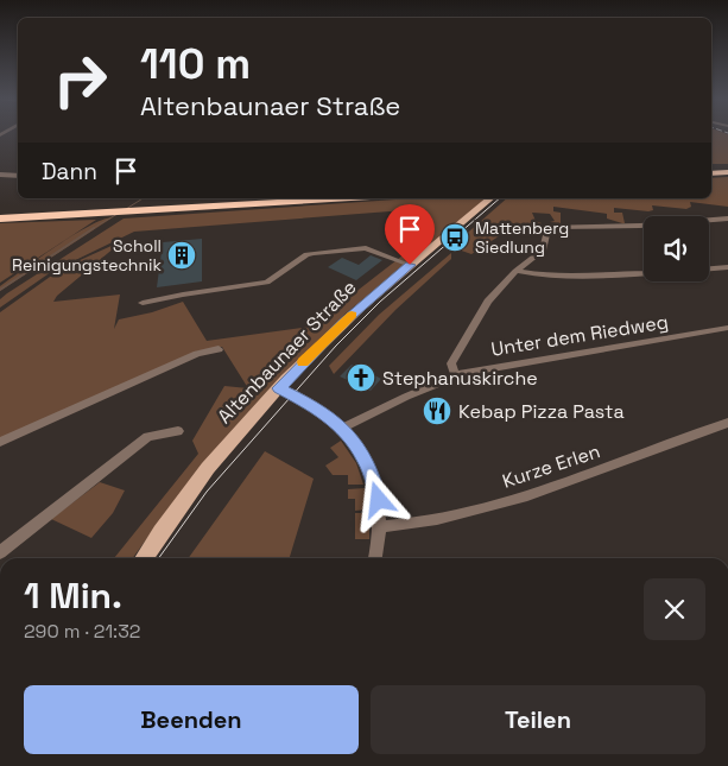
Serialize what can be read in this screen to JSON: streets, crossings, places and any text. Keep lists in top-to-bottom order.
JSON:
{
  "streets": {
    "main road": ["Altenbaunaer Straße"],
    "street": ["Unter dem Riedweg", "Kurze Erlen"]
  },
  "places": {
    "bus stop": ["Mattenberg Siedlung"],
    "building": ["Scholl Reinigungstechnik"],
    "church": ["Stephanuskirche"],
    "restaurant": ["Kebap Pizza Pasta"]
  },
  "page": {
    "turn": ["110 m", "Altenbaunaer Straße"],
    "then": "Dann",
    "heading": ["1 Min.", "290 m · 21:32"],
    "buttons": ["Beenden", "Teilen"]
  }
}
